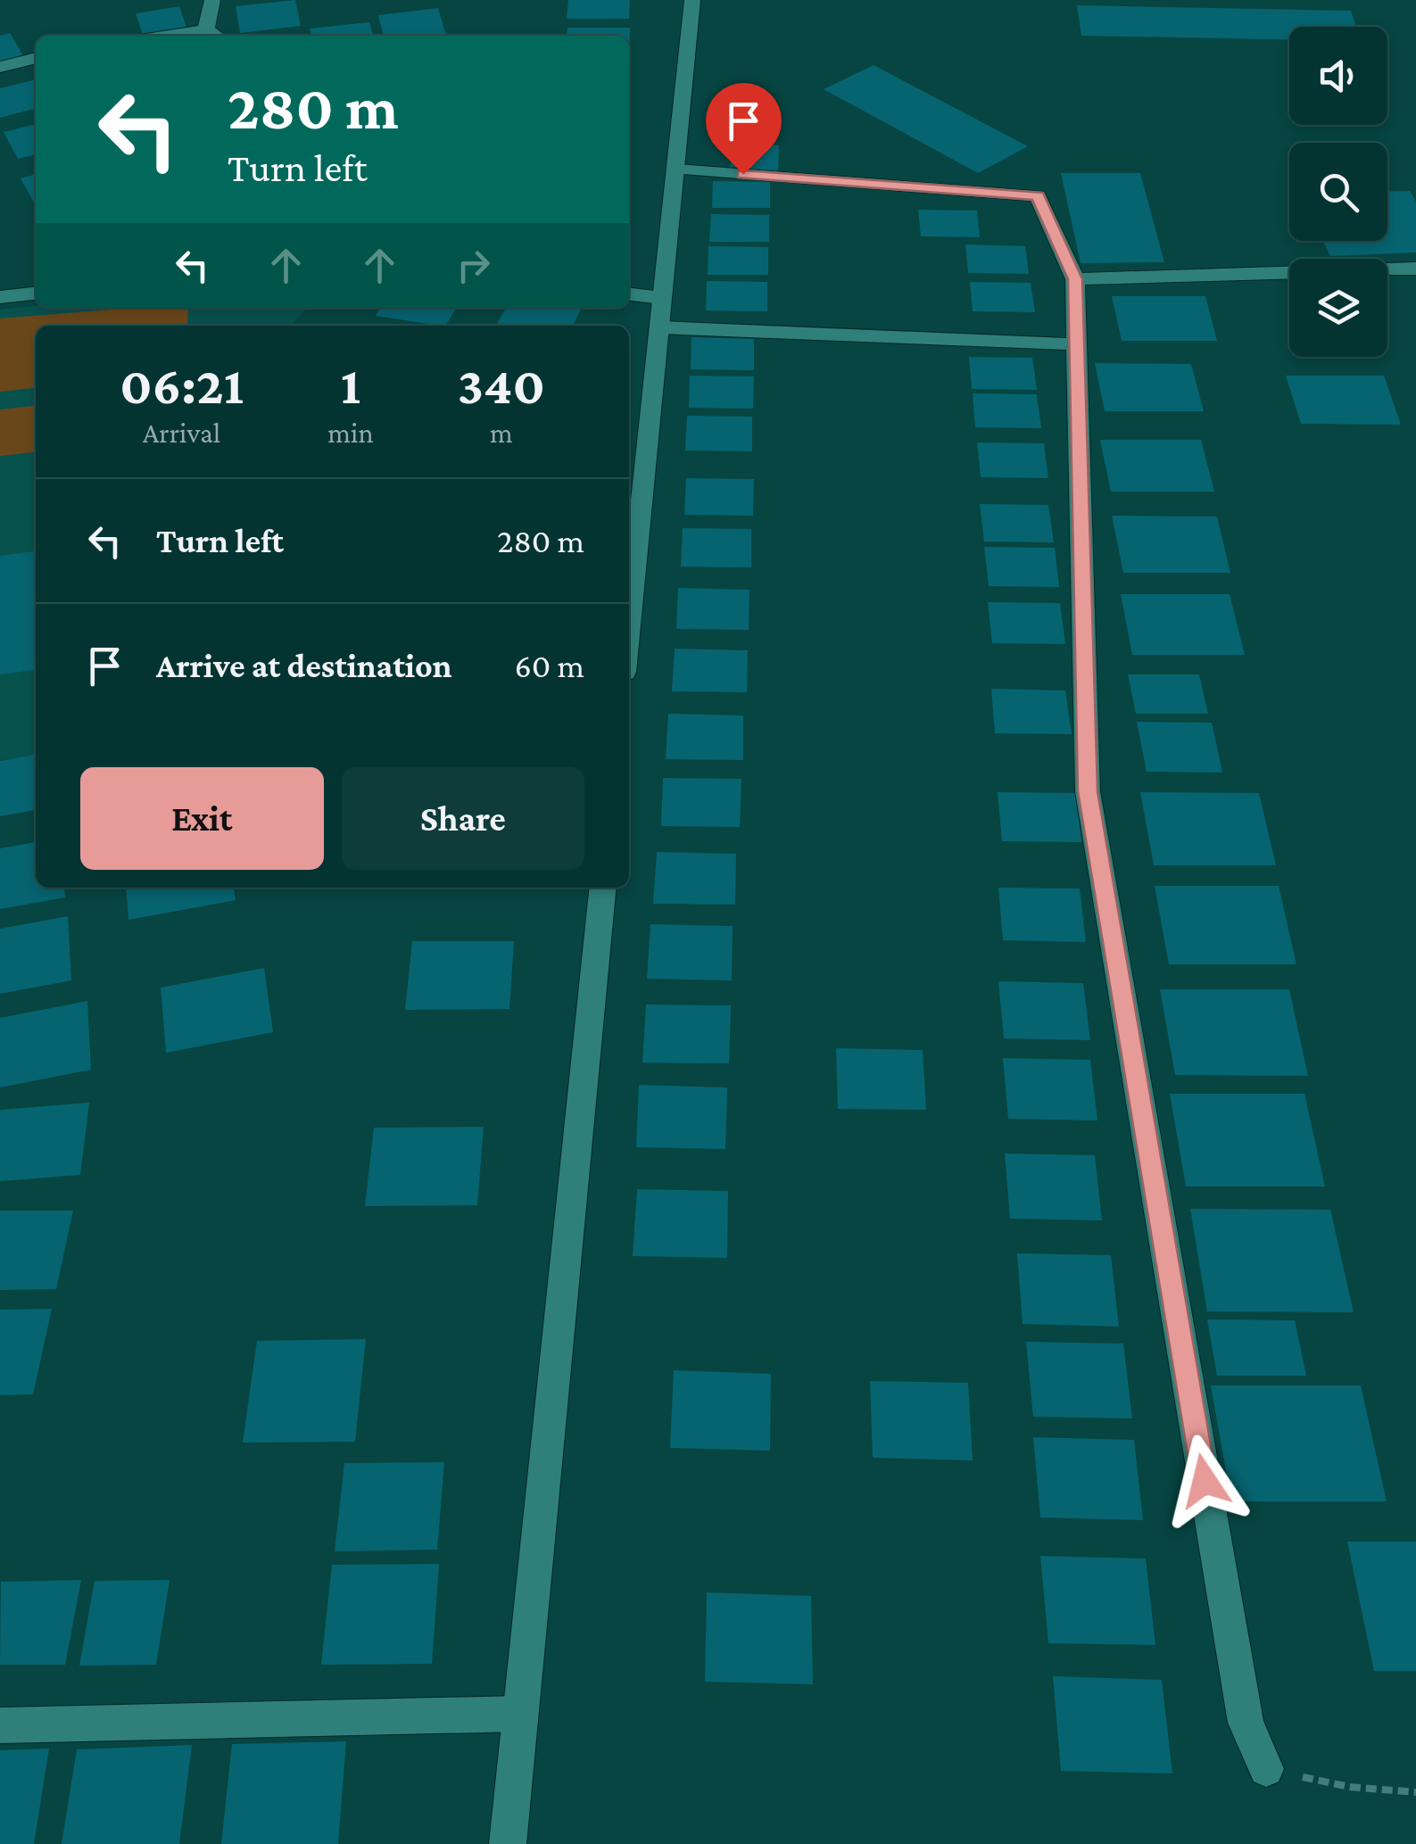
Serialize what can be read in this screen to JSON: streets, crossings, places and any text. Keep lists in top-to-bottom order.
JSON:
{
  "page": {
    "turn": ["280 m", "Turn left"],
    "eta": [
      "06:21",
      "Arrival",
      "1",
      "min",
      "340",
      "m"
    ],
    "list": [
      {
        "name": "Turn left",
        "value": "280 m"
      },
      {
        "name": "Arrive at destination",
        "value": "60 m"
      }
    ],
    "buttons": ["Exit", "Share"]
  }
}
